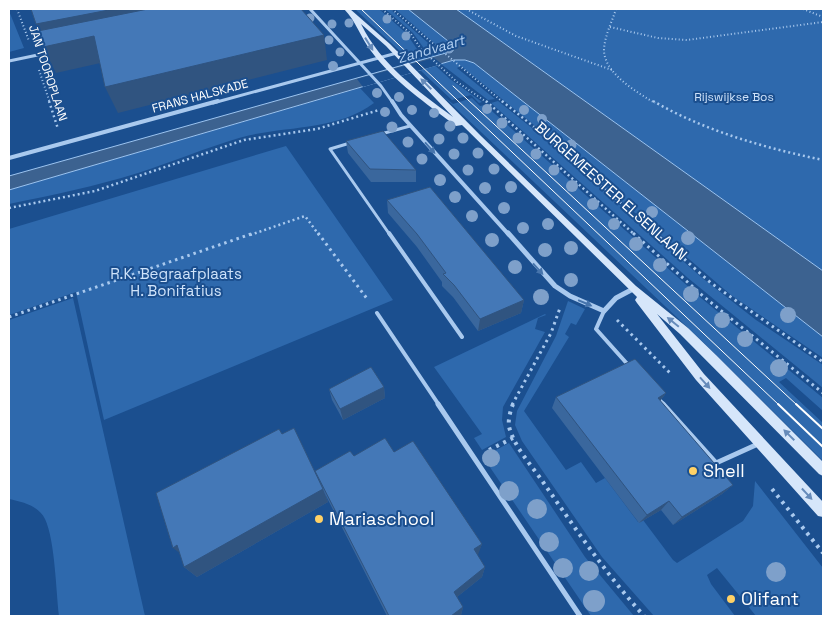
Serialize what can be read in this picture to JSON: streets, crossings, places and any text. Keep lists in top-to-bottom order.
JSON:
{
  "streets": {
    "street": ["FRANS HALSKADE"],
    "path": ["JAN TOOROPLAAN", "BURGEMEESTER ELSENLAAN"]
  },
  "crossings": [
    ["JAN TOOROPLAAN", "FRANS HALSKADE"]
  ],
  "water": ["Zandvaart"],
  "parks": ["Rijswijkse Bos", "R.K. Begraafplaats H. Bonifatius"],
  "places": ["Shell", "Mariaschool", "Olifant"]
}
